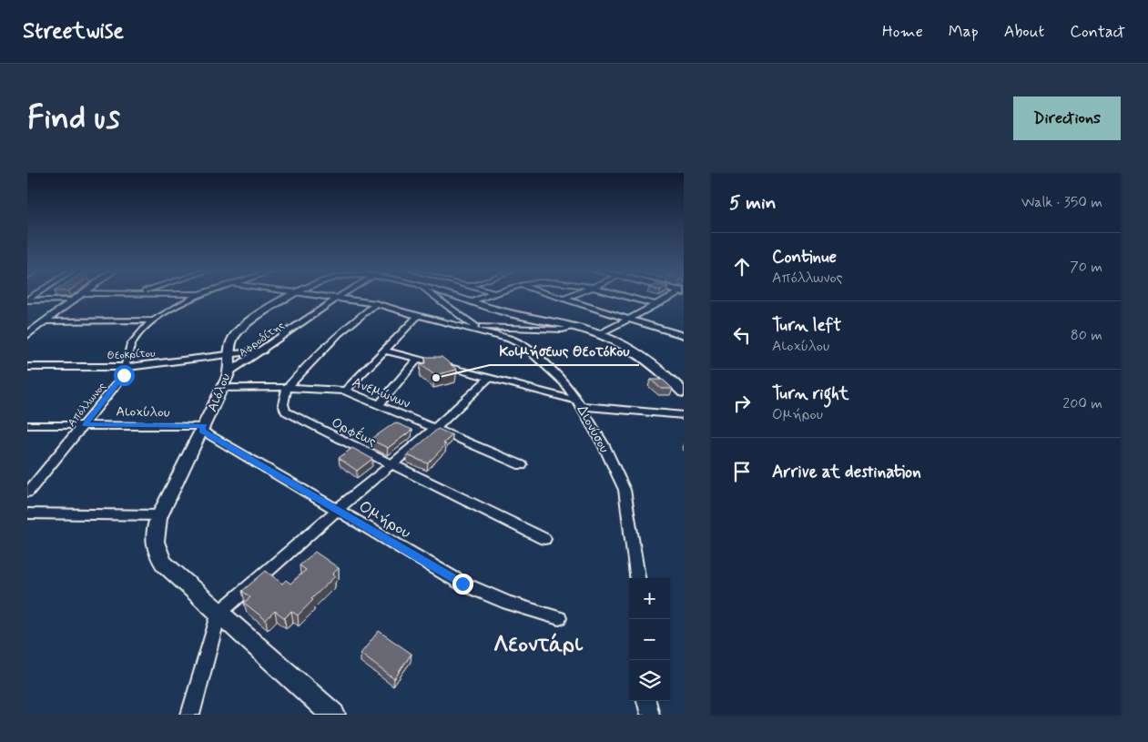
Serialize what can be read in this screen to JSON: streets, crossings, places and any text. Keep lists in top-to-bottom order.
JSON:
{
  "streets": {
    "street": [
      "Αφροδίτης",
      "Θεοκρίτου",
      "Αιόλου",
      "Ανεμώνων",
      "Απόλλωνος",
      "Αιοχύλου",
      "Διονύσου",
      "Ορφέως",
      "Ομήρου"
    ]
  },
  "crossings": [
    ["Αφροδίτης", "Θεοκρίτου"],
    ["Αφροδίτης", "Αιόλου"],
    ["Θεοκρίτου", "Αιόλου"],
    ["Θεοκρίτου", "Απόλλωνος"],
    ["Αιόλου", "Ανεμώνων"],
    ["Αιόλου", "Αιοχύλου"],
    ["Αιόλου", "Ομήρου"],
    ["Ανεμώνων", "Ορφέως"],
    ["Απόλλωνος", "Αιοχύλου"],
    ["Αιοχύλου", "Ομήρου"]
  ],
  "districts": ["Λεοντάρι"],
  "places": ["Κοιμήσεως Θεοτόκου"],
  "page": {
    "header": "Streetwise",
    "nav": [
      "Home",
      "Map",
      "About",
      "Contact"
    ],
    "buttons": "Directions",
    "title": "Find us",
    "heading": ["5 min", "Walk · 350 m"],
    "list": [
      ["Continue", "Απόλλωνος", "70 m"],
      ["Turn left", "Αιοχύλου", "80 m"],
      ["Turn right", "Ομήρου", "200 m"],
      "Arrive at destination"
    ],
    "map_buttons": ["+", "−"]
  }
}
